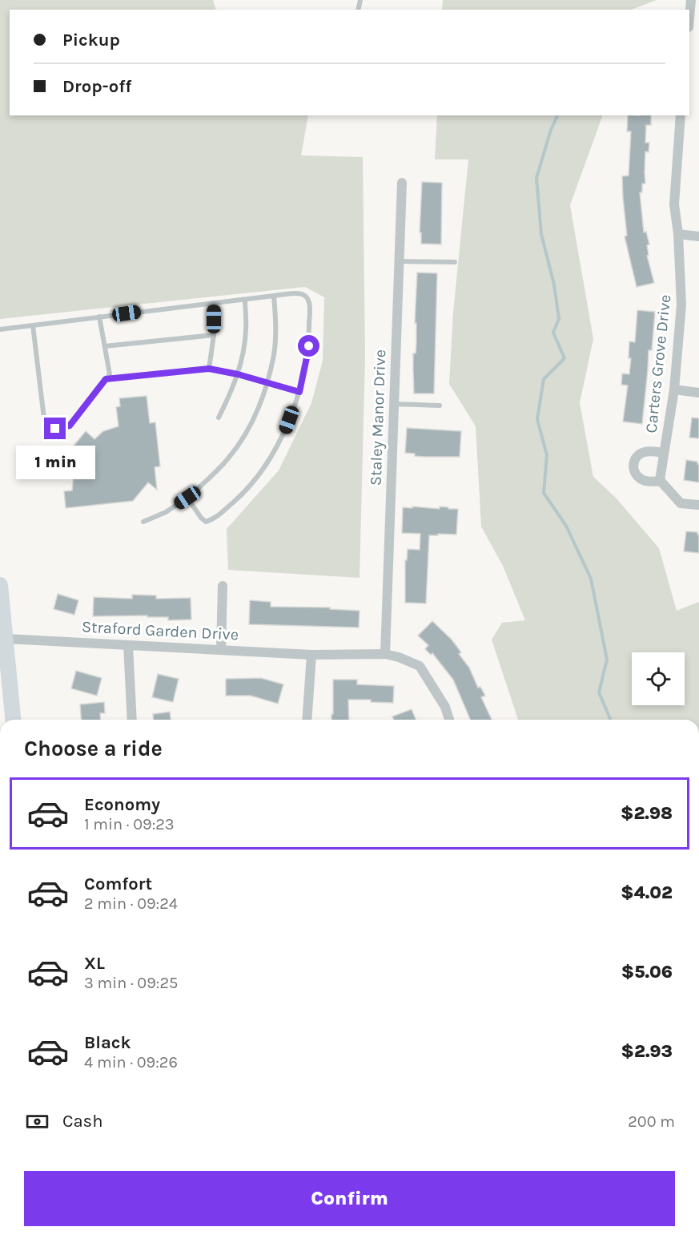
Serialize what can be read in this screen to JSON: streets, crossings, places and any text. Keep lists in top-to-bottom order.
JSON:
{
  "streets": {
    "street": ["Carters Grove Drive", "Staley Manor Drive", "Straford Garden Drive"]
  },
  "crossings": [
    ["Staley Manor Drive", "Straford Garden Drive"]
  ],
  "page": {
    "banner": ["Pickup", "Drop-off"],
    "bubble": "1 min",
    "heading": "Choose a ride",
    "list": [
      {
        "name": "Economy",
        "note": "1 min · 09:23",
        "value": "$2.98"
      },
      {
        "name": "Comfort",
        "note": "2 min · 09:24",
        "value": "$4.02"
      },
      {
        "name": "XL",
        "note": "3 min · 09:25",
        "value": "$5.06"
      },
      {
        "name": "Black",
        "note": "4 min · 09:26",
        "value": "$2.93"
      }
    ],
    "pay": ["Cash", "200 m"],
    "buttons": "Confirm"
  }
}
